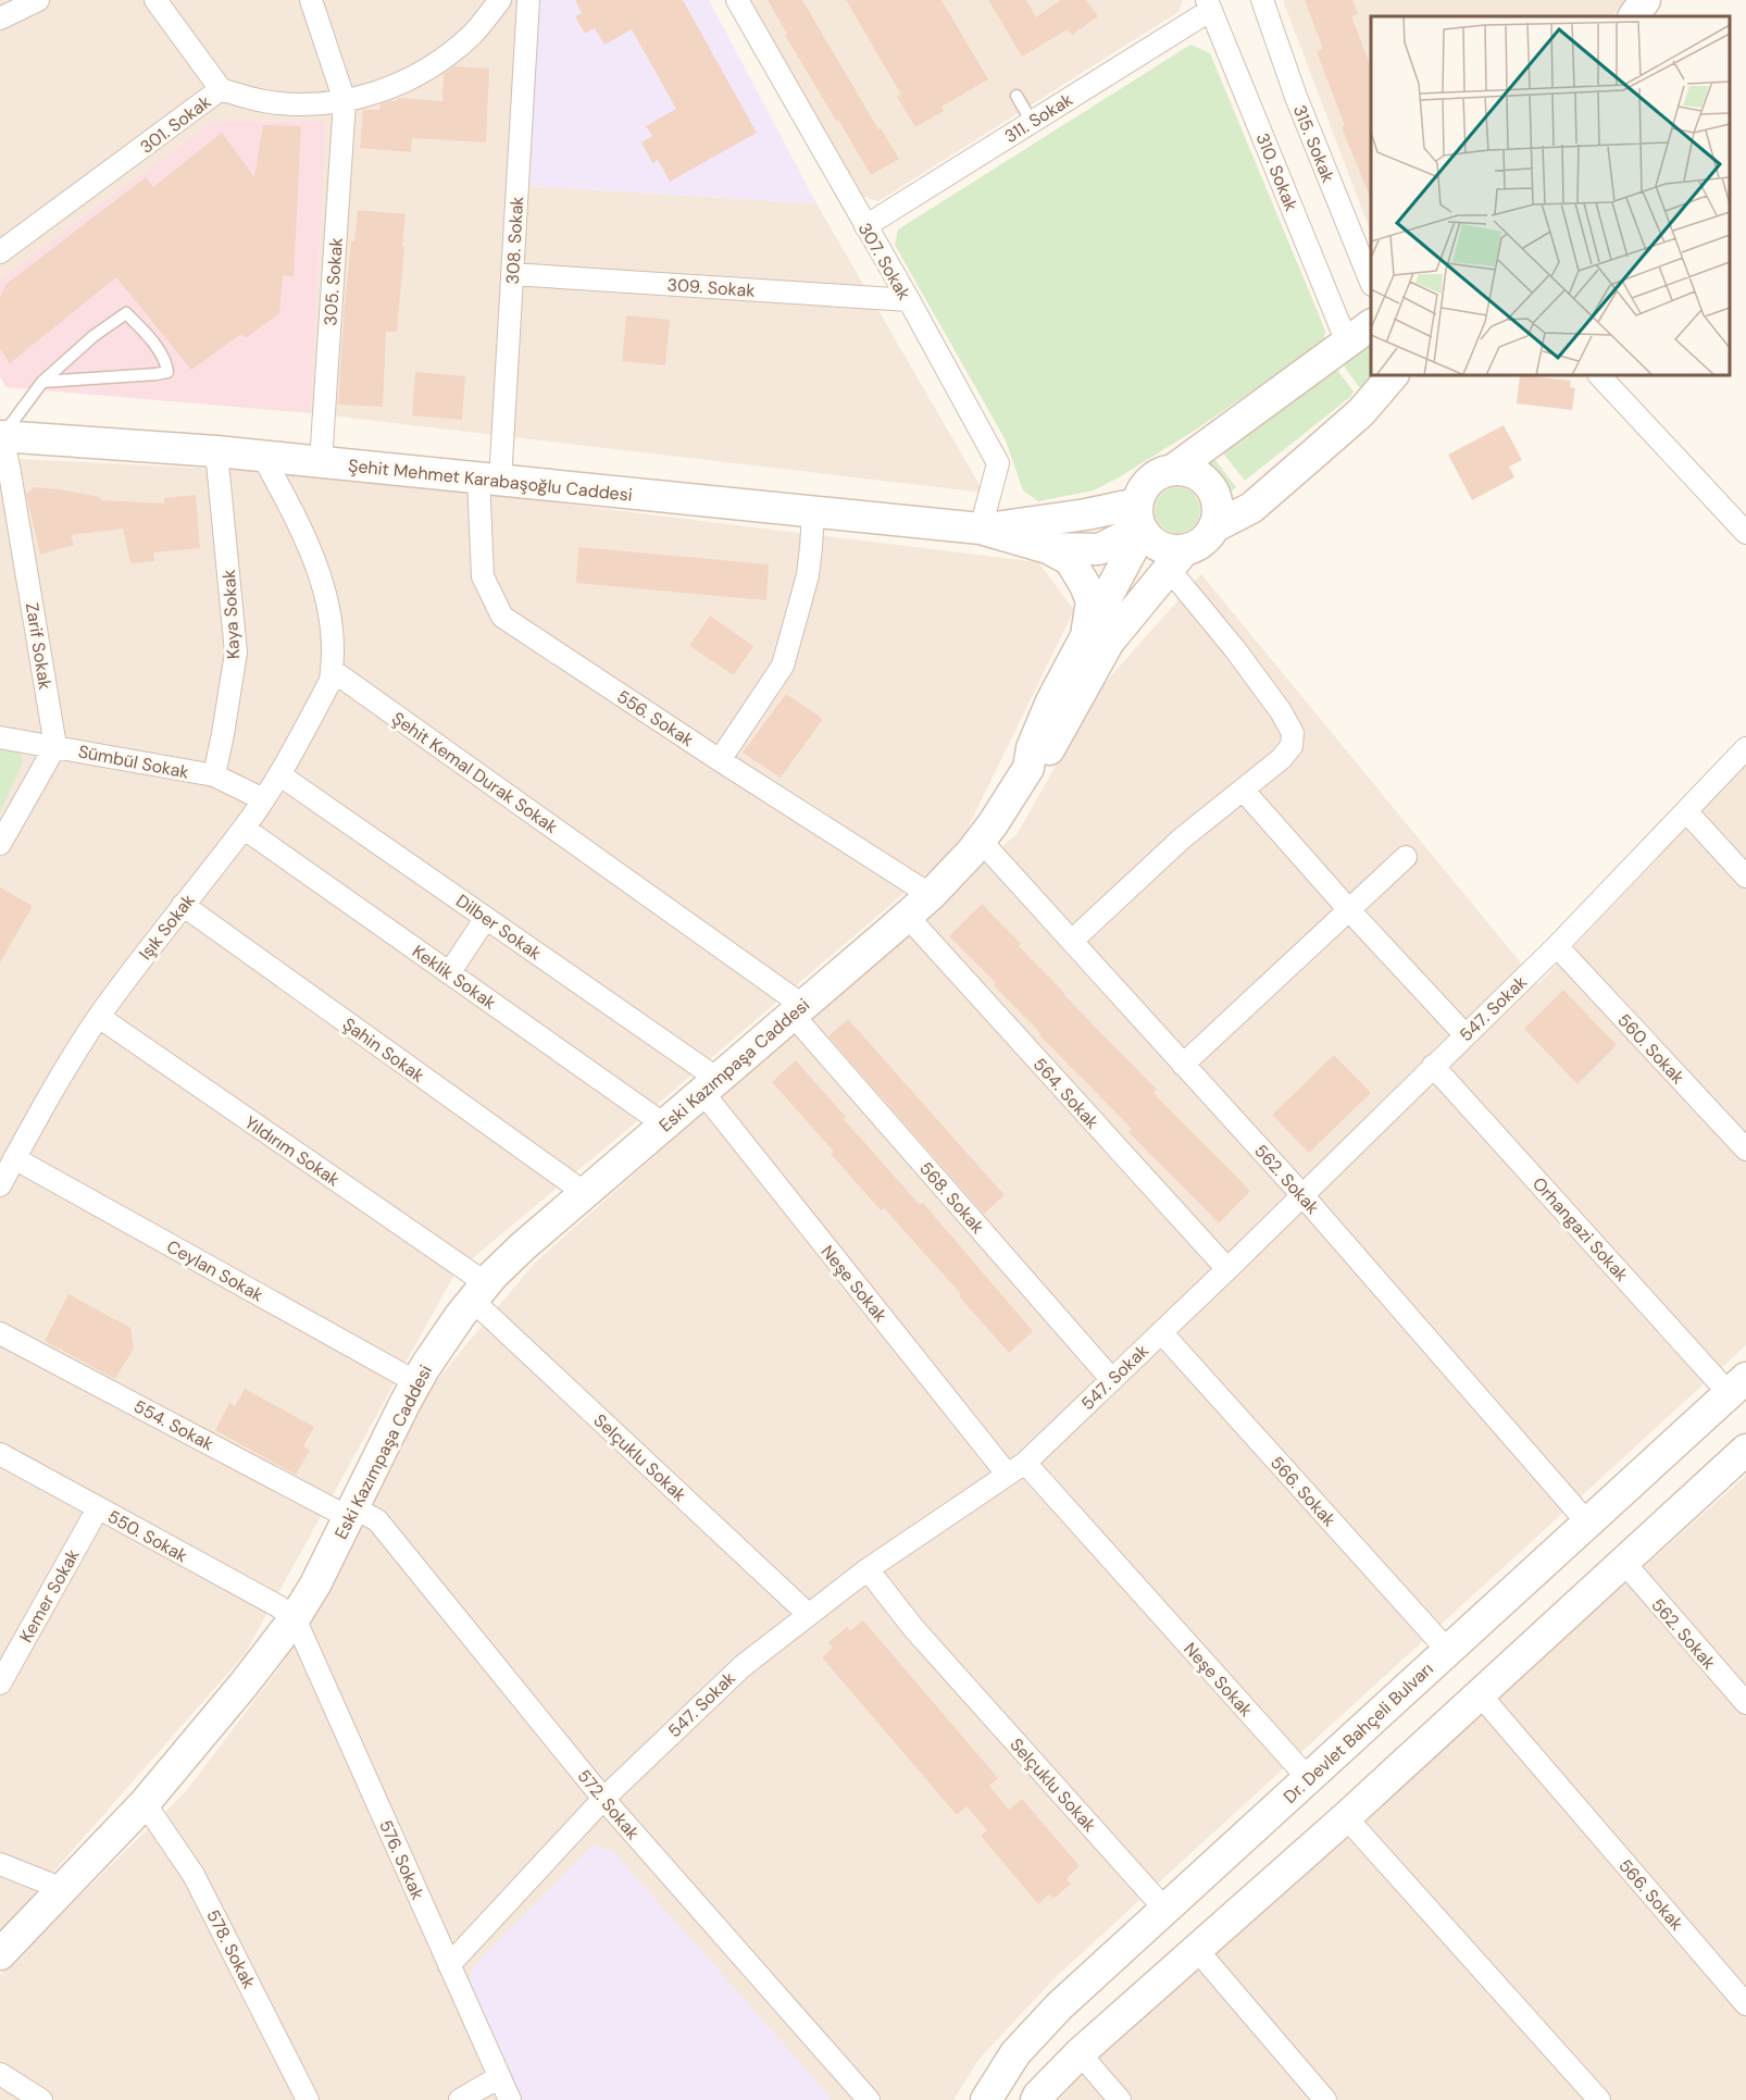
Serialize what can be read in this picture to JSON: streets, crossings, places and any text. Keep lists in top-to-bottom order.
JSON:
{
  "streets": {
    "street": [
      "311. Sokak",
      "301. Sokak",
      "315. Sokak",
      "310. Sokak",
      "308. Sokak",
      "307. Sokak",
      "305. Sokak",
      "309. Sokak",
      "Şehit Mehmet Karabaşoğlu Caddesi",
      "Kaya Sokak",
      "Zarif Sokak",
      "556. Sokak",
      "Sümbül Sokak",
      "Şehit Kemal Durak Sokak",
      "Işık Sokak",
      "Dilber Sokak",
      "Keklik Sokak",
      "547. Sokak",
      "560. Sokak",
      "Şahin Sokak",
      "Eski Kazımpaşa Caddesi",
      "564. Sokak",
      "Yıldırım Sokak",
      "562. Sokak",
      "568. Sokak",
      "Orhangazi Sokak",
      "Ceylan Sokak",
      "Neşe Sokak",
      "554. Sokak",
      "Selçuklu Sokak",
      "566. Sokak",
      "550. Sokak",
      "Kemer Sokak",
      "Dr. Devlet Bahçeli Bulvarı",
      "572. Sokak",
      "576. Sokak",
      "578. Sokak"
    ]
  },
  "crossings": [
    ["311. Sokak", "310. Sokak"],
    ["311. Sokak", "307. Sokak"],
    ["301. Sokak", "305. Sokak"],
    ["310. Sokak", "Eski Kazımpaşa Caddesi"],
    ["308. Sokak", "309. Sokak"],
    ["308. Sokak", "Şehit Mehmet Karabaşoğlu Caddesi"],
    ["308. Sokak", "556. Sokak"],
    ["307. Sokak", "309. Sokak"],
    ["307. Sokak", "Şehit Mehmet Karabaşoğlu Caddesi"],
    ["305. Sokak", "Şehit Mehmet Karabaşoğlu Caddesi"],
    ["Şehit Mehmet Karabaşoğlu Caddesi", "Kaya Sokak"],
    ["Şehit Mehmet Karabaşoğlu Caddesi", "Zarif Sokak"],
    ["Şehit Mehmet Karabaşoğlu Caddesi", "556. Sokak"],
    ["Şehit Mehmet Karabaşoğlu Caddesi", "Eski Kazımpaşa Caddesi"],
    ["Kaya Sokak", "Sümbül Sokak"],
    ["Zarif Sokak", "Sümbül Sokak"],
    ["556. Sokak", "Eski Kazımpaşa Caddesi"],
    ["Sümbül Sokak", "Işık Sokak"],
    ["Şehit Kemal Durak Sokak", "Işık Sokak"],
    ["Şehit Kemal Durak Sokak", "Eski Kazımpaşa Caddesi"],
    ["Şehit Kemal Durak Sokak", "568. Sokak"],
    ["Işık Sokak", "Dilber Sokak"],
    ["Işık Sokak", "Keklik Sokak"],
    ["Işık Sokak", "Şahin Sokak"],
    ["Işık Sokak", "Yıldırım Sokak"],
    ["Işık Sokak", "Ceylan Sokak"],
    ["Dilber Sokak", "Eski Kazımpaşa Caddesi"],
    ["Dilber Sokak", "Neşe Sokak"],
    ["Keklik Sokak", "Eski Kazımpaşa Caddesi"],
    ["547. Sokak", "560. Sokak"],
    ["547. Sokak", "564. Sokak"],
    ["547. Sokak", "562. Sokak"],
    ["547. Sokak", "568. Sokak"],
    ["547. Sokak", "Orhangazi Sokak"],
    ["547. Sokak", "Neşe Sokak"],
    ["547. Sokak", "Selçuklu Sokak"],
    ["547. Sokak", "566. Sokak"],
    ["547. Sokak", "572. Sokak"],
    ["547. Sokak", "576. Sokak"],
    ["Şahin Sokak", "Eski Kazımpaşa Caddesi"],
    ["Eski Kazımpaşa Caddesi", "564. Sokak"],
    ["Eski Kazımpaşa Caddesi", "Yıldırım Sokak"],
    ["Eski Kazımpaşa Caddesi", "562. Sokak"],
    ["Eski Kazımpaşa Caddesi", "568. Sokak"],
    ["Eski Kazımpaşa Caddesi", "Ceylan Sokak"],
    ["Eski Kazımpaşa Caddesi", "Neşe Sokak"],
    ["Eski Kazımpaşa Caddesi", "554. Sokak"],
    ["Eski Kazımpaşa Caddesi", "Selçuklu Sokak"],
    ["Eski Kazımpaşa Caddesi", "550. Sokak"],
    ["Eski Kazımpaşa Caddesi", "572. Sokak"],
    ["Eski Kazımpaşa Caddesi", "576. Sokak"],
    ["Eski Kazımpaşa Caddesi", "578. Sokak"],
    ["Yıldırım Sokak", "Selçuklu Sokak"],
    ["562. Sokak", "Dr. Devlet Bahçeli Bulvarı"],
    ["Orhangazi Sokak", "Dr. Devlet Bahçeli Bulvarı"],
    ["Neşe Sokak", "Dr. Devlet Bahçeli Bulvarı"],
    ["554. Sokak", "572. Sokak"],
    ["Selçuklu Sokak", "Dr. Devlet Bahçeli Bulvarı"],
    ["566. Sokak", "Dr. Devlet Bahçeli Bulvarı"],
    ["550. Sokak", "Kemer Sokak"],
    ["550. Sokak", "576. Sokak"]
  ]
}
